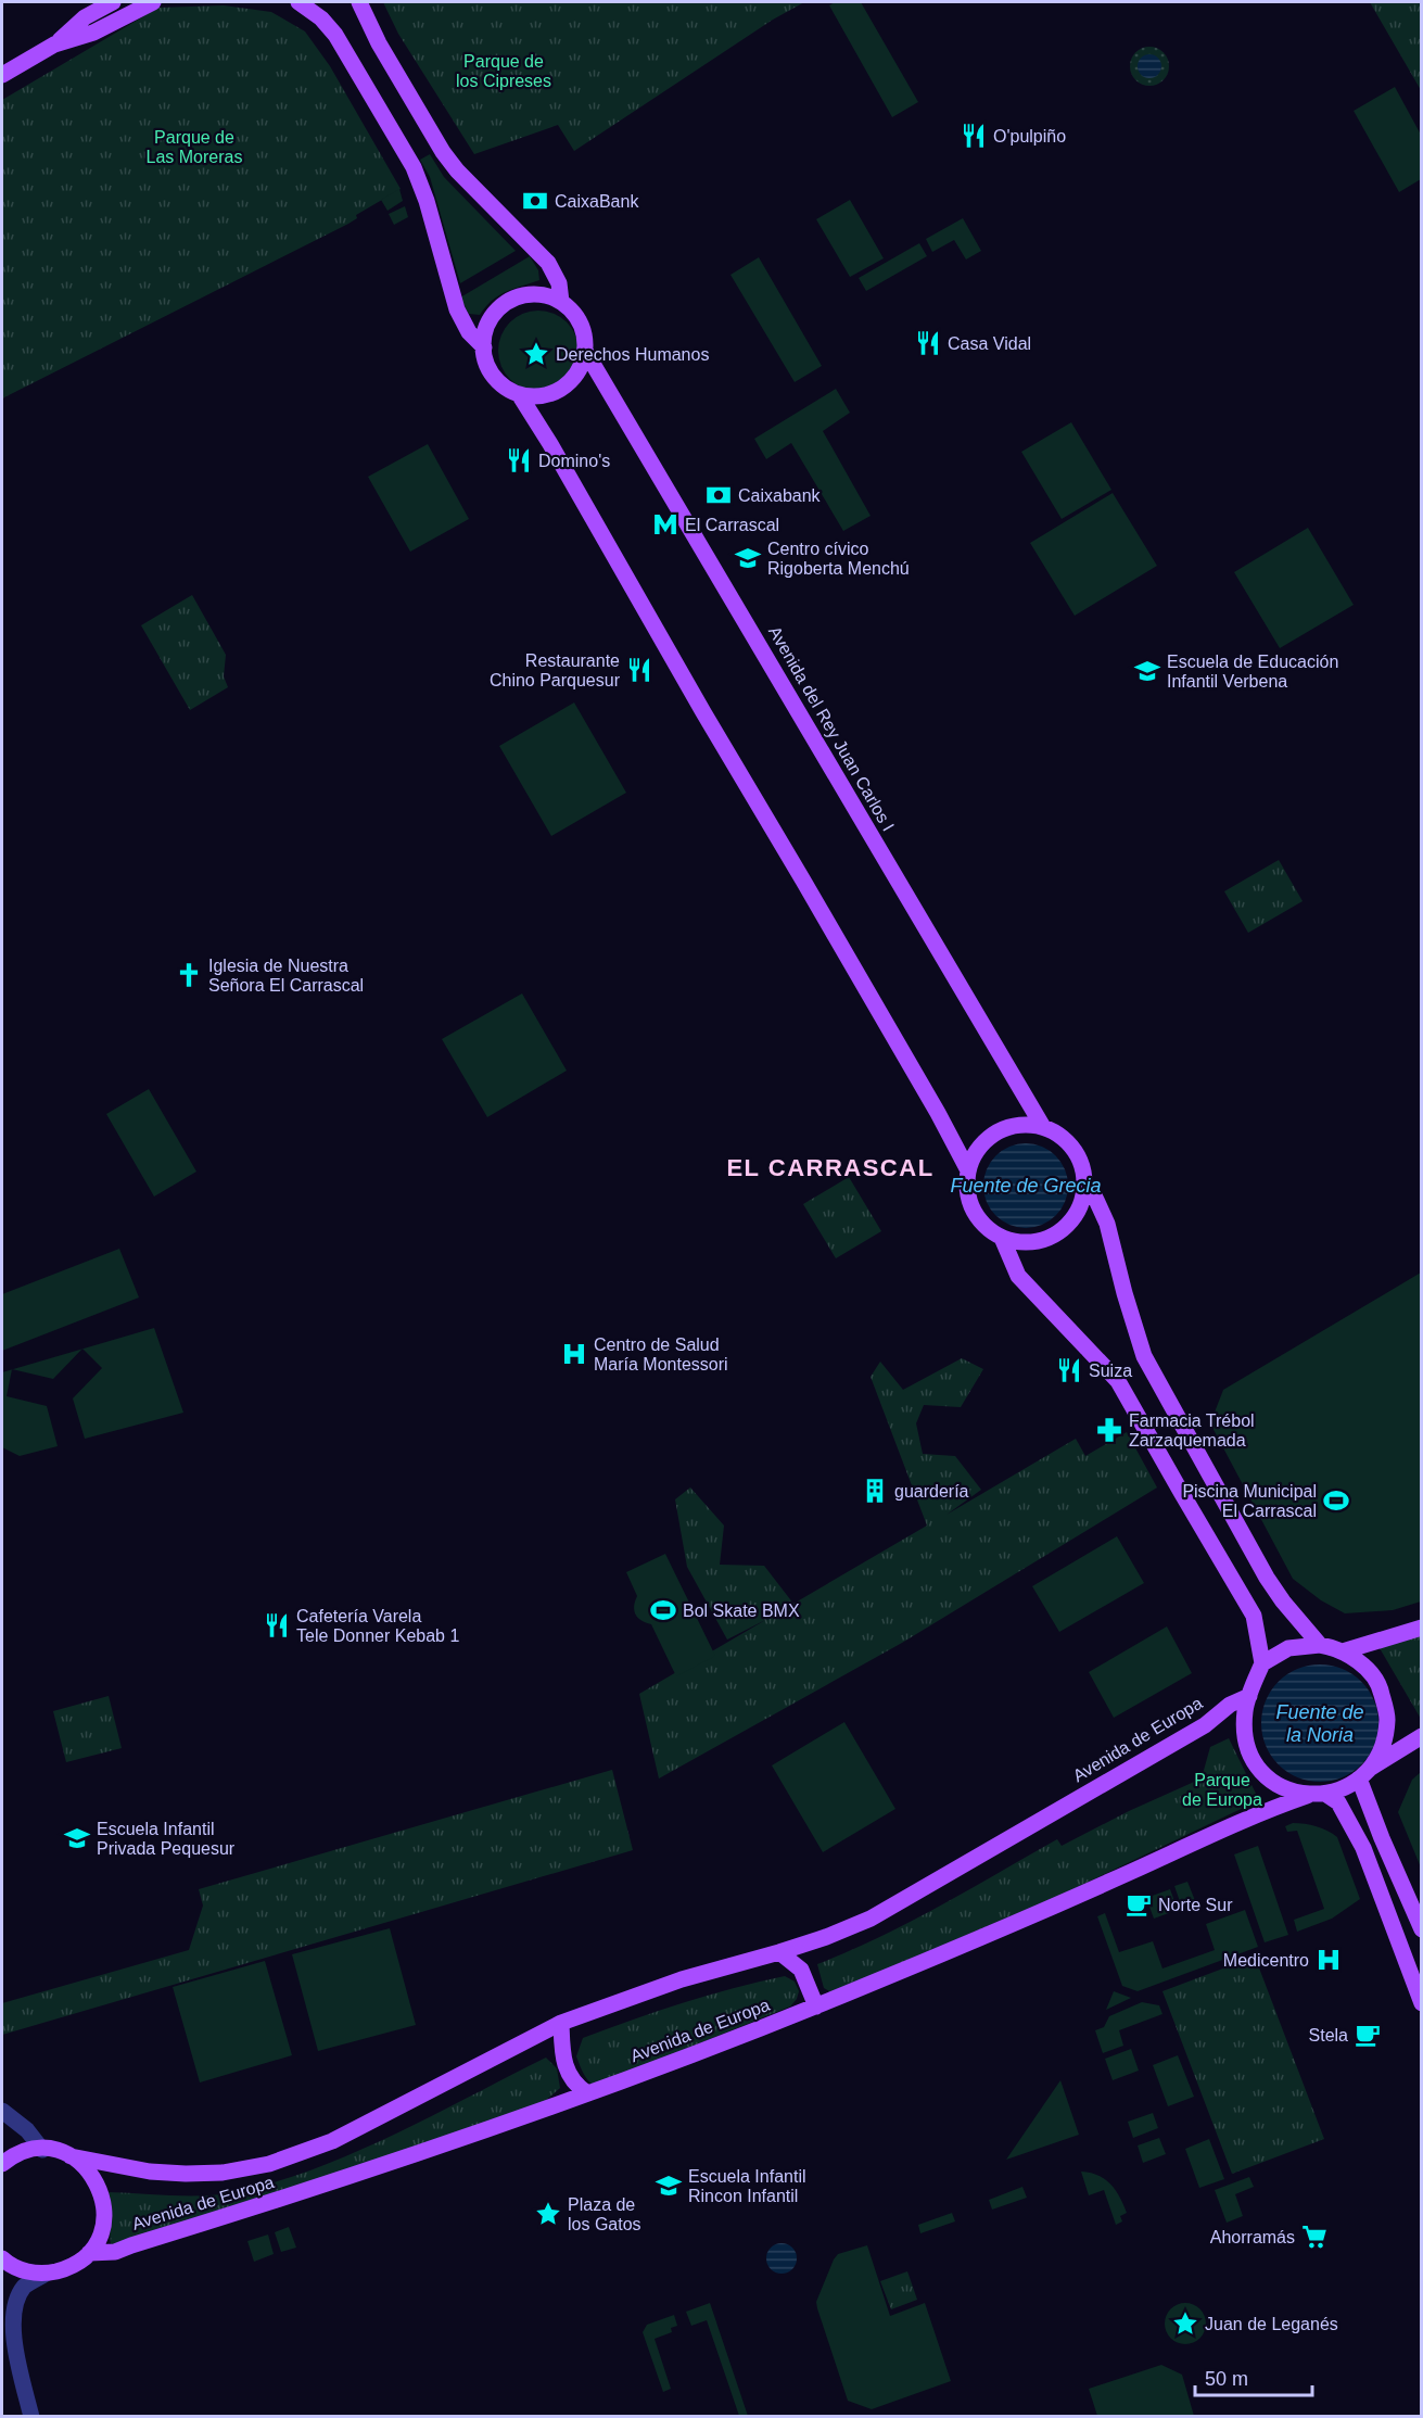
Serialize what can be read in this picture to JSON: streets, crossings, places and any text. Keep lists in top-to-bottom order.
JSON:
{
  "streets": {
    "main road": ["Avenida del Rey Juan Carlos I", "Avenida de Europa"]
  },
  "districts": ["EL CARRASCAL"],
  "water": ["Fuente de Grecia", "Fuente de la Noria"],
  "parks": ["Parque de los Cipreses", "Parque de Las Moreras", "Parque de Europa"],
  "places": {
    "restaurant": [
      "O'pulpiño",
      "Casa Vidal",
      "Domino's",
      "Restaurante Chino Parquesur",
      "Suiza",
      "Cafetería Varela Tele Donner Kebab 1"
    ],
    "bank": ["CaixaBank", "Caixabank"],
    "place": ["Derechos Humanos", "Plaza de los Gatos", "Juan de Leganés"],
    "metro station": ["El Carrascal"],
    "school or university": [
      "Centro cívico Rigoberta Menchú",
      "Escuela de Educación Infantil Verbena",
      "Escuela Infantil Privada Pequesur",
      "Escuela Infantil Rincon Infantil"
    ],
    "church": ["Iglesia de Nuestra Señora El Carrascal"],
    "hospital": ["Centro de Salud María Montessori", "Medicentro"],
    "pharmacy": ["Farmacia Trébol Zarzaquemada"],
    "building": ["guardería"],
    "sports": ["Piscina Municipal El Carrascal", "Bol Skate BMX"],
    "cafe": ["Norte Sur", "Stela"],
    "supermarket": ["Ahorramás"]
  },
  "scale_bar": "50 m"
}
